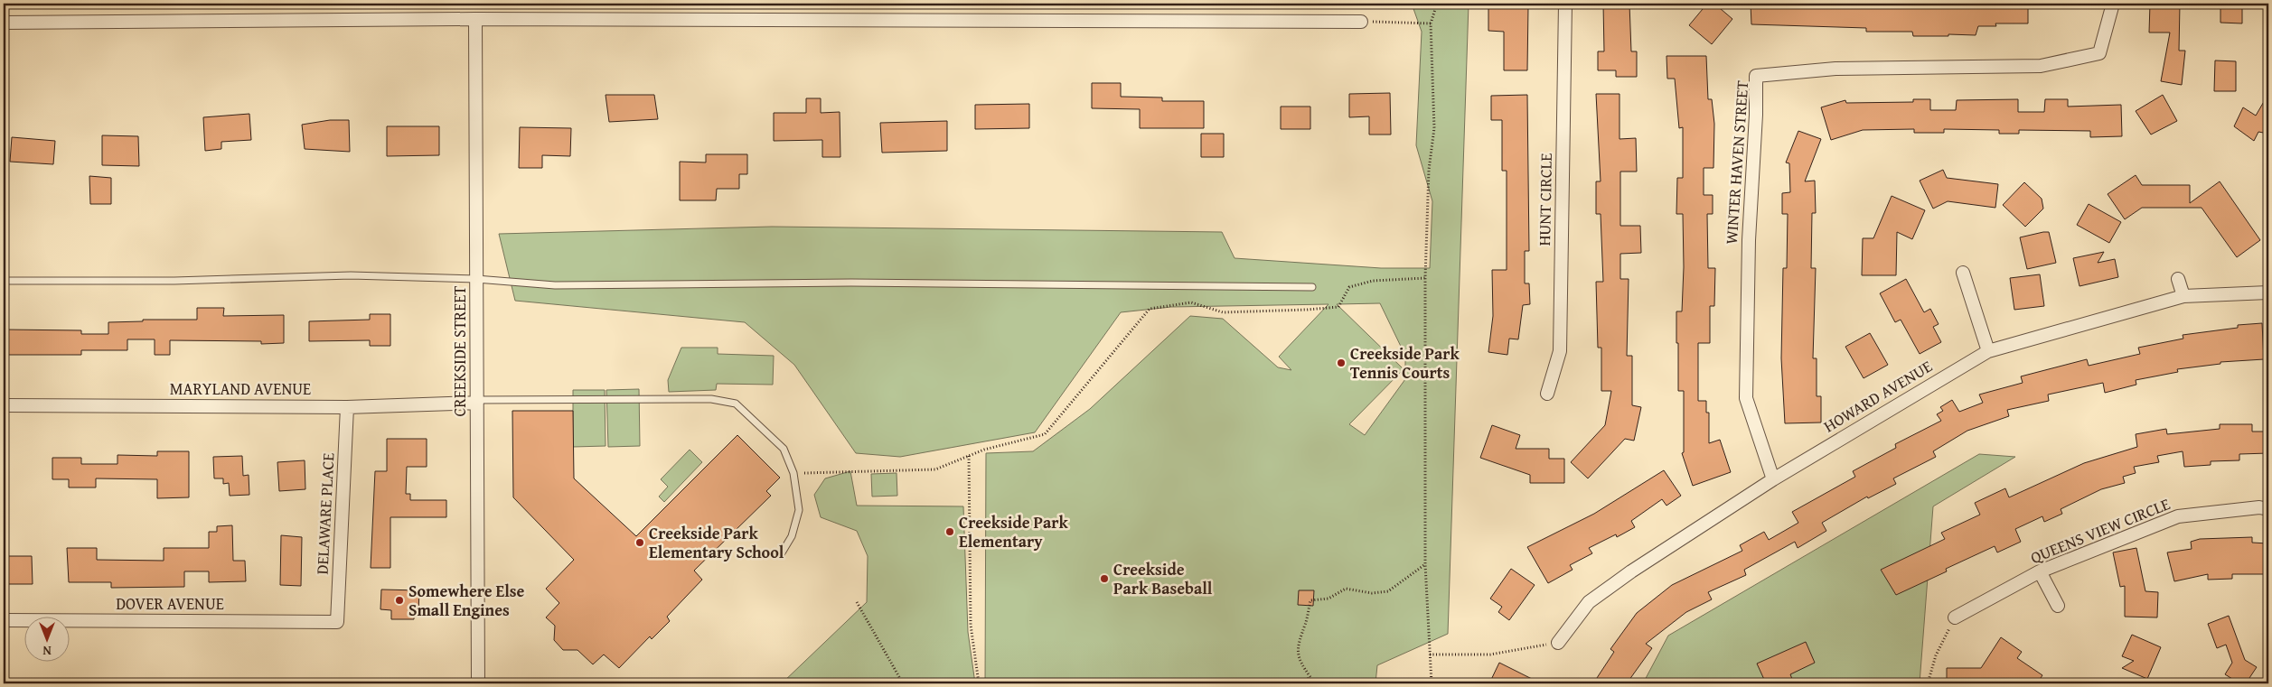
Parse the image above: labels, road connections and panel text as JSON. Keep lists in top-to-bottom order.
{
  "streets": {
    "street": [
      "WINTER HAVEN STREET",
      "HUNT CIRCLE",
      "CREEKSIDE STREET",
      "MARYLAND AVENUE",
      "HOWARD AVENUE",
      "DELAWARE PLACE",
      "QUEENS VIEW CIRCLE",
      "DOVER AVENUE"
    ]
  },
  "crossings": [
    ["WINTER HAVEN STREET", "HOWARD AVENUE"],
    ["CREEKSIDE STREET", "MARYLAND AVENUE"],
    ["MARYLAND AVENUE", "DELAWARE PLACE"],
    ["DELAWARE PLACE", "DOVER AVENUE"]
  ],
  "places": [
    "Creekside Park Tennis Courts",
    "Creekside Park Elementary",
    "Creekside Park Elementary School",
    "Creekside Park Baseball",
    "Somewhere Else Small Engines"
  ],
  "north": "bottom"
}
